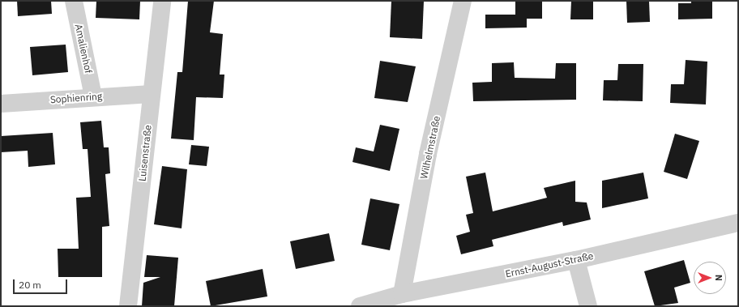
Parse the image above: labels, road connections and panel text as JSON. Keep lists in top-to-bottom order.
{
  "streets": {
    "street": [
      "Amalienhof",
      "Sophienring",
      "Wilhelmstraße",
      "Luisenstraße",
      "Ernst-August-Straße"
    ]
  },
  "crossings": [
    ["Amalienhof", "Sophienring"],
    ["Sophienring", "Luisenstraße"],
    ["Wilhelmstraße", "Ernst-August-Straße"]
  ],
  "scale_bar": "20 m",
  "north": "right"
}
